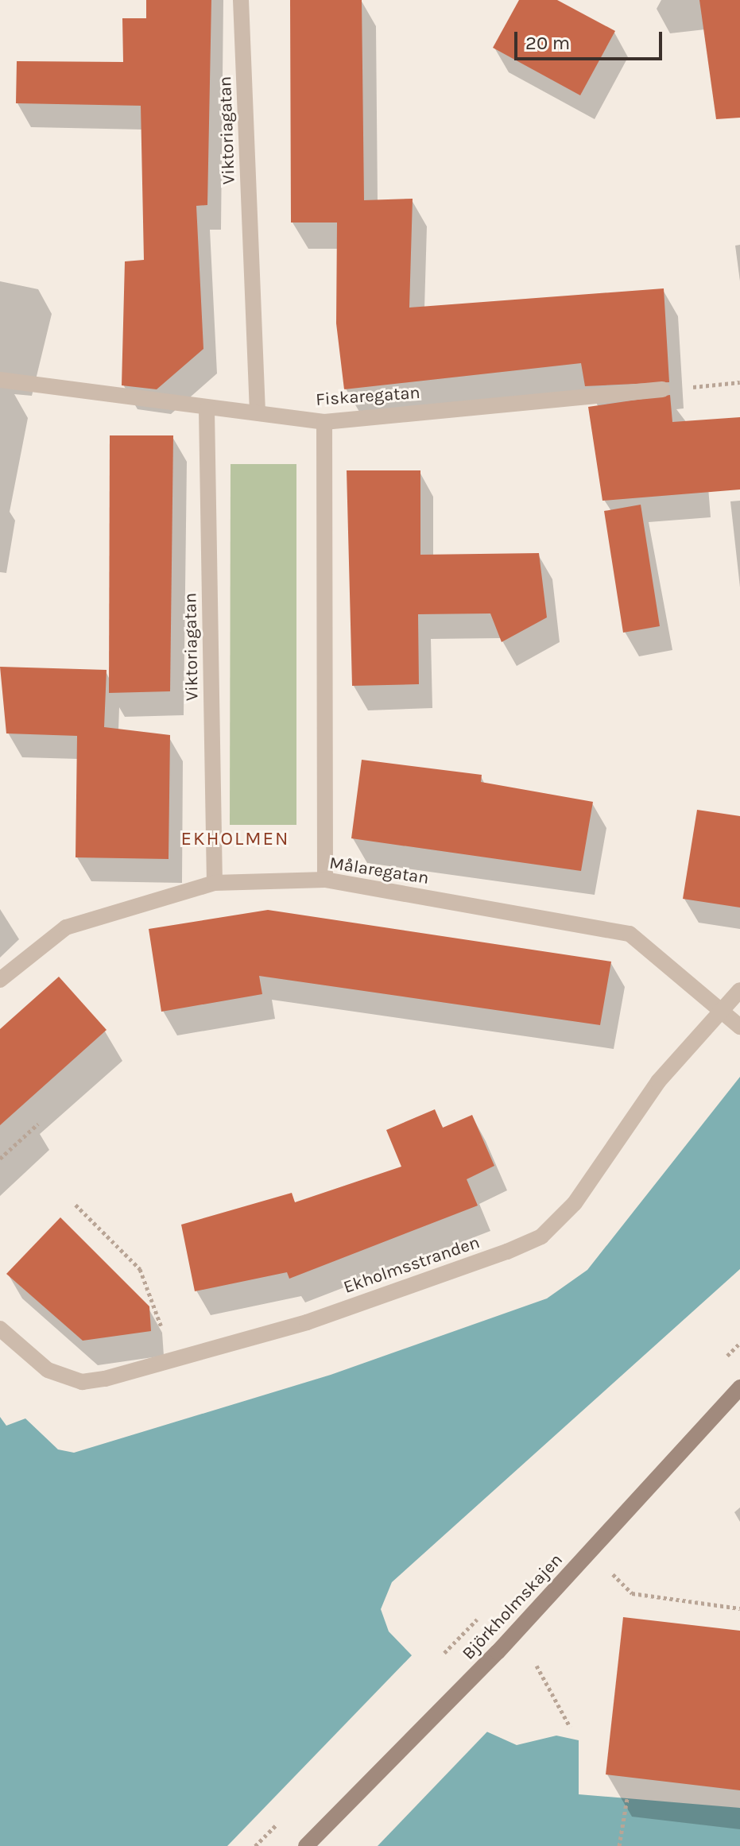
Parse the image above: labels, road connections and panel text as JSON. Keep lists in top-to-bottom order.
{
  "streets": {
    "street": [
      "Viktoriagatan",
      "Fiskaregatan",
      "Målaregatan",
      "Ekholmsstranden",
      "Björkholmskajen"
    ]
  },
  "crossings": [
    ["Viktoriagatan", "Fiskaregatan"],
    ["Viktoriagatan", "Målaregatan"],
    ["Målaregatan", "Ekholmsstranden"]
  ],
  "districts": ["EKHOLMEN"],
  "scale_bar": "20 m"
}
